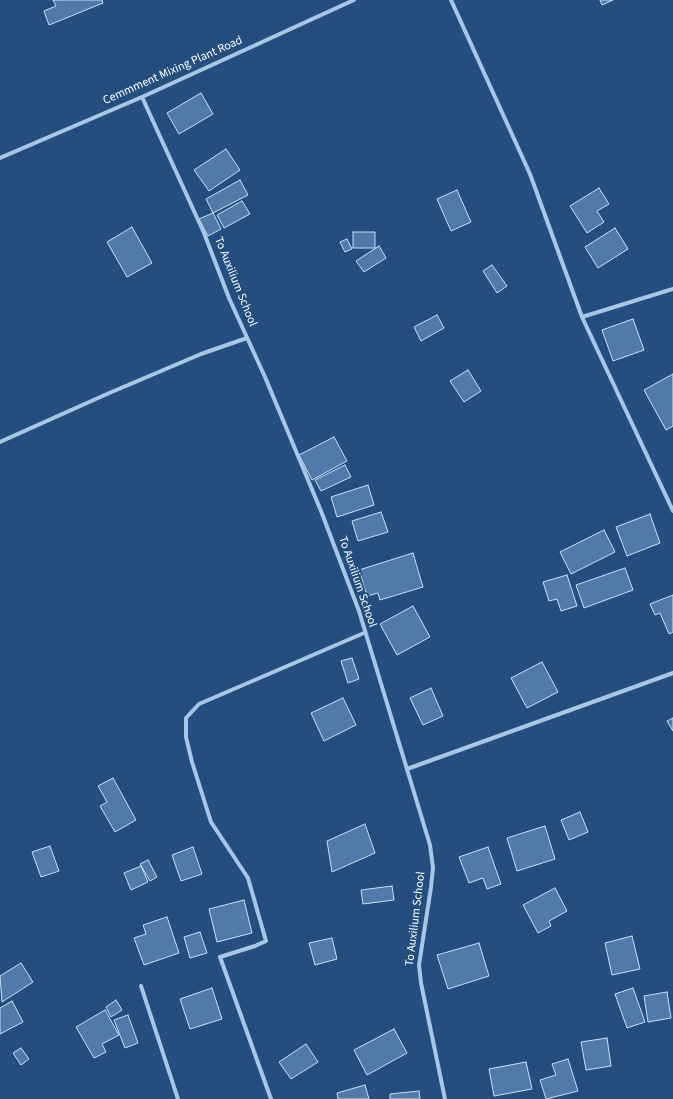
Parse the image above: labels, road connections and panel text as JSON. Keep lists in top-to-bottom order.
{
  "streets": {
    "street": ["Cemmment Mixing Plant Road", "To Auxilium School"]
  },
  "crossings": [
    ["Cemmment Mixing Plant Road", "To Auxilium School"]
  ]
}
